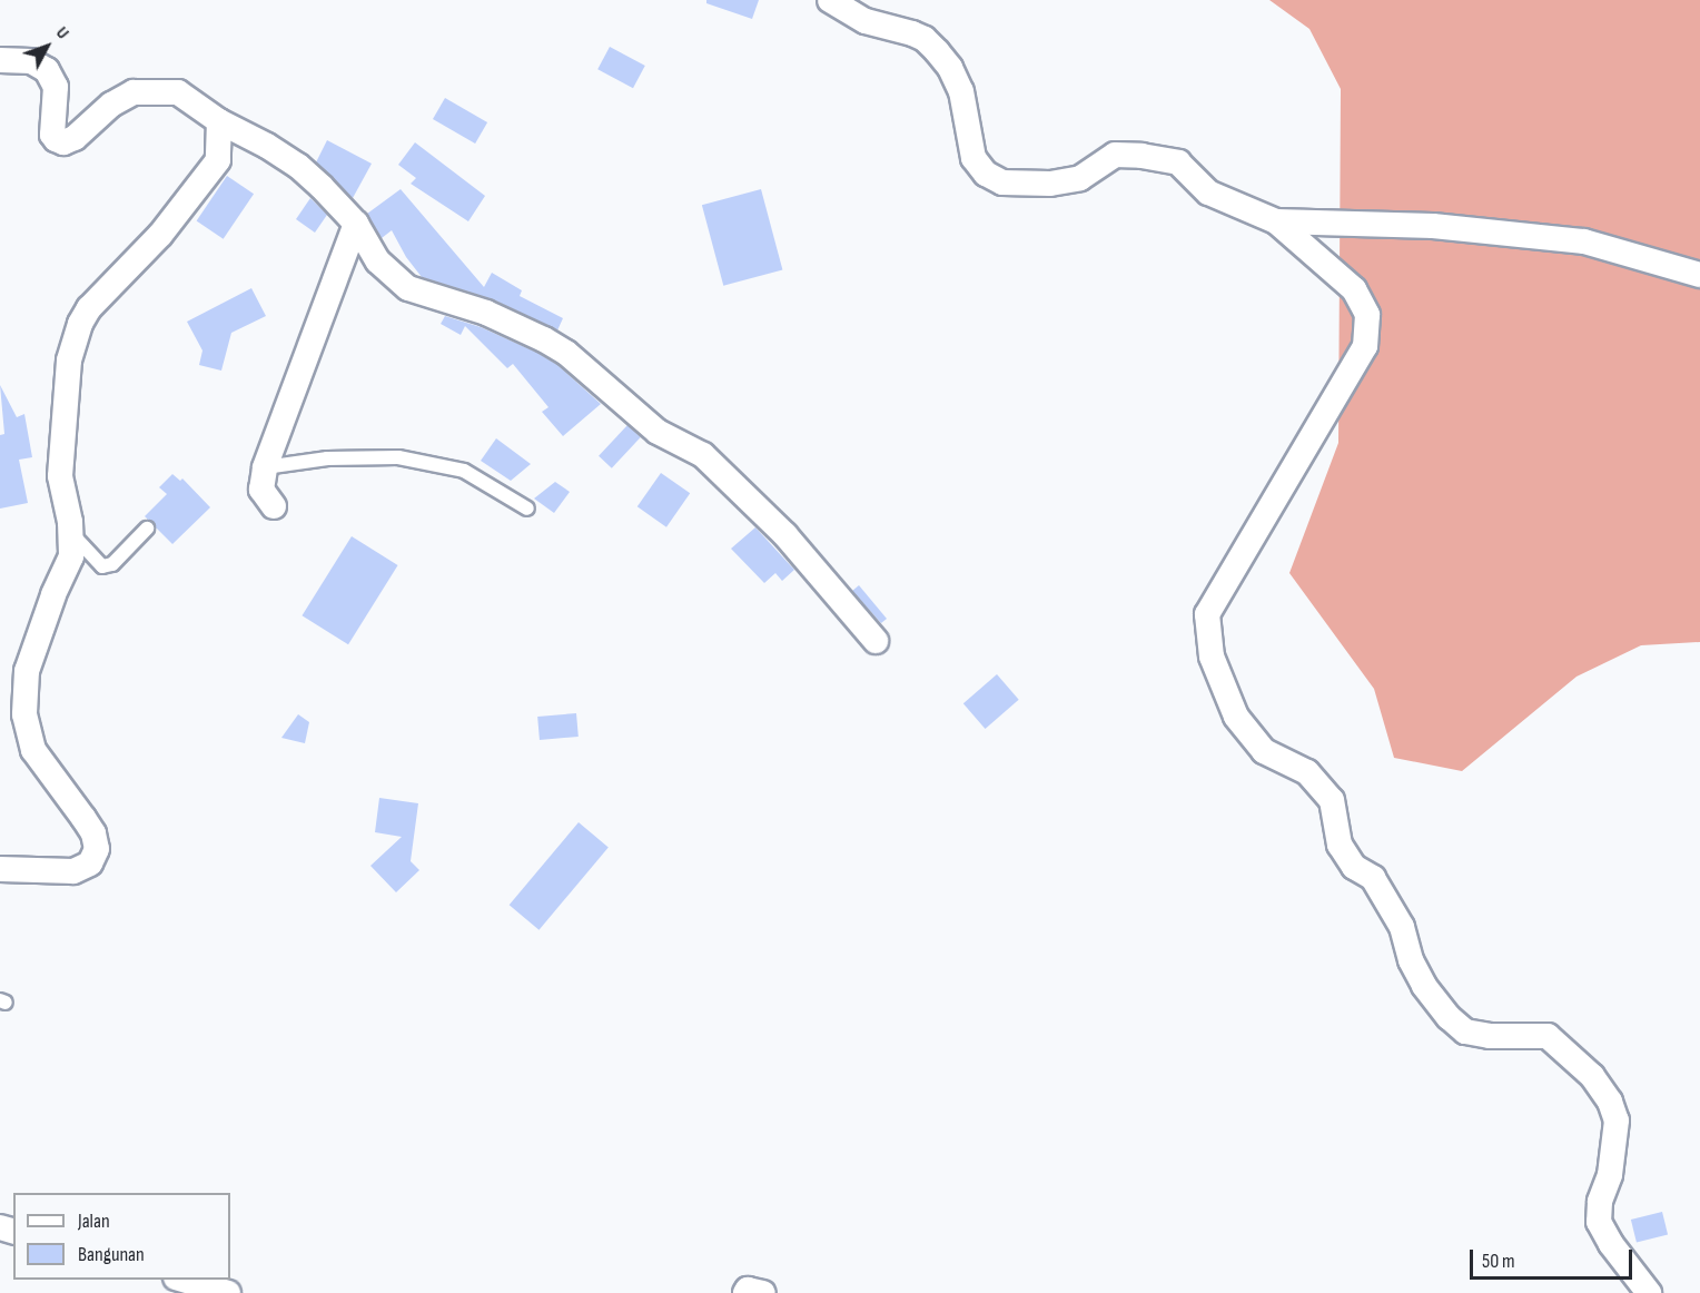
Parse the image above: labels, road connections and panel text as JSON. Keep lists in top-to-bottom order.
{
  "legend": ["Jalan", "Bangunan"],
  "scale_bar": "50 m",
  "north": "top right"
}
